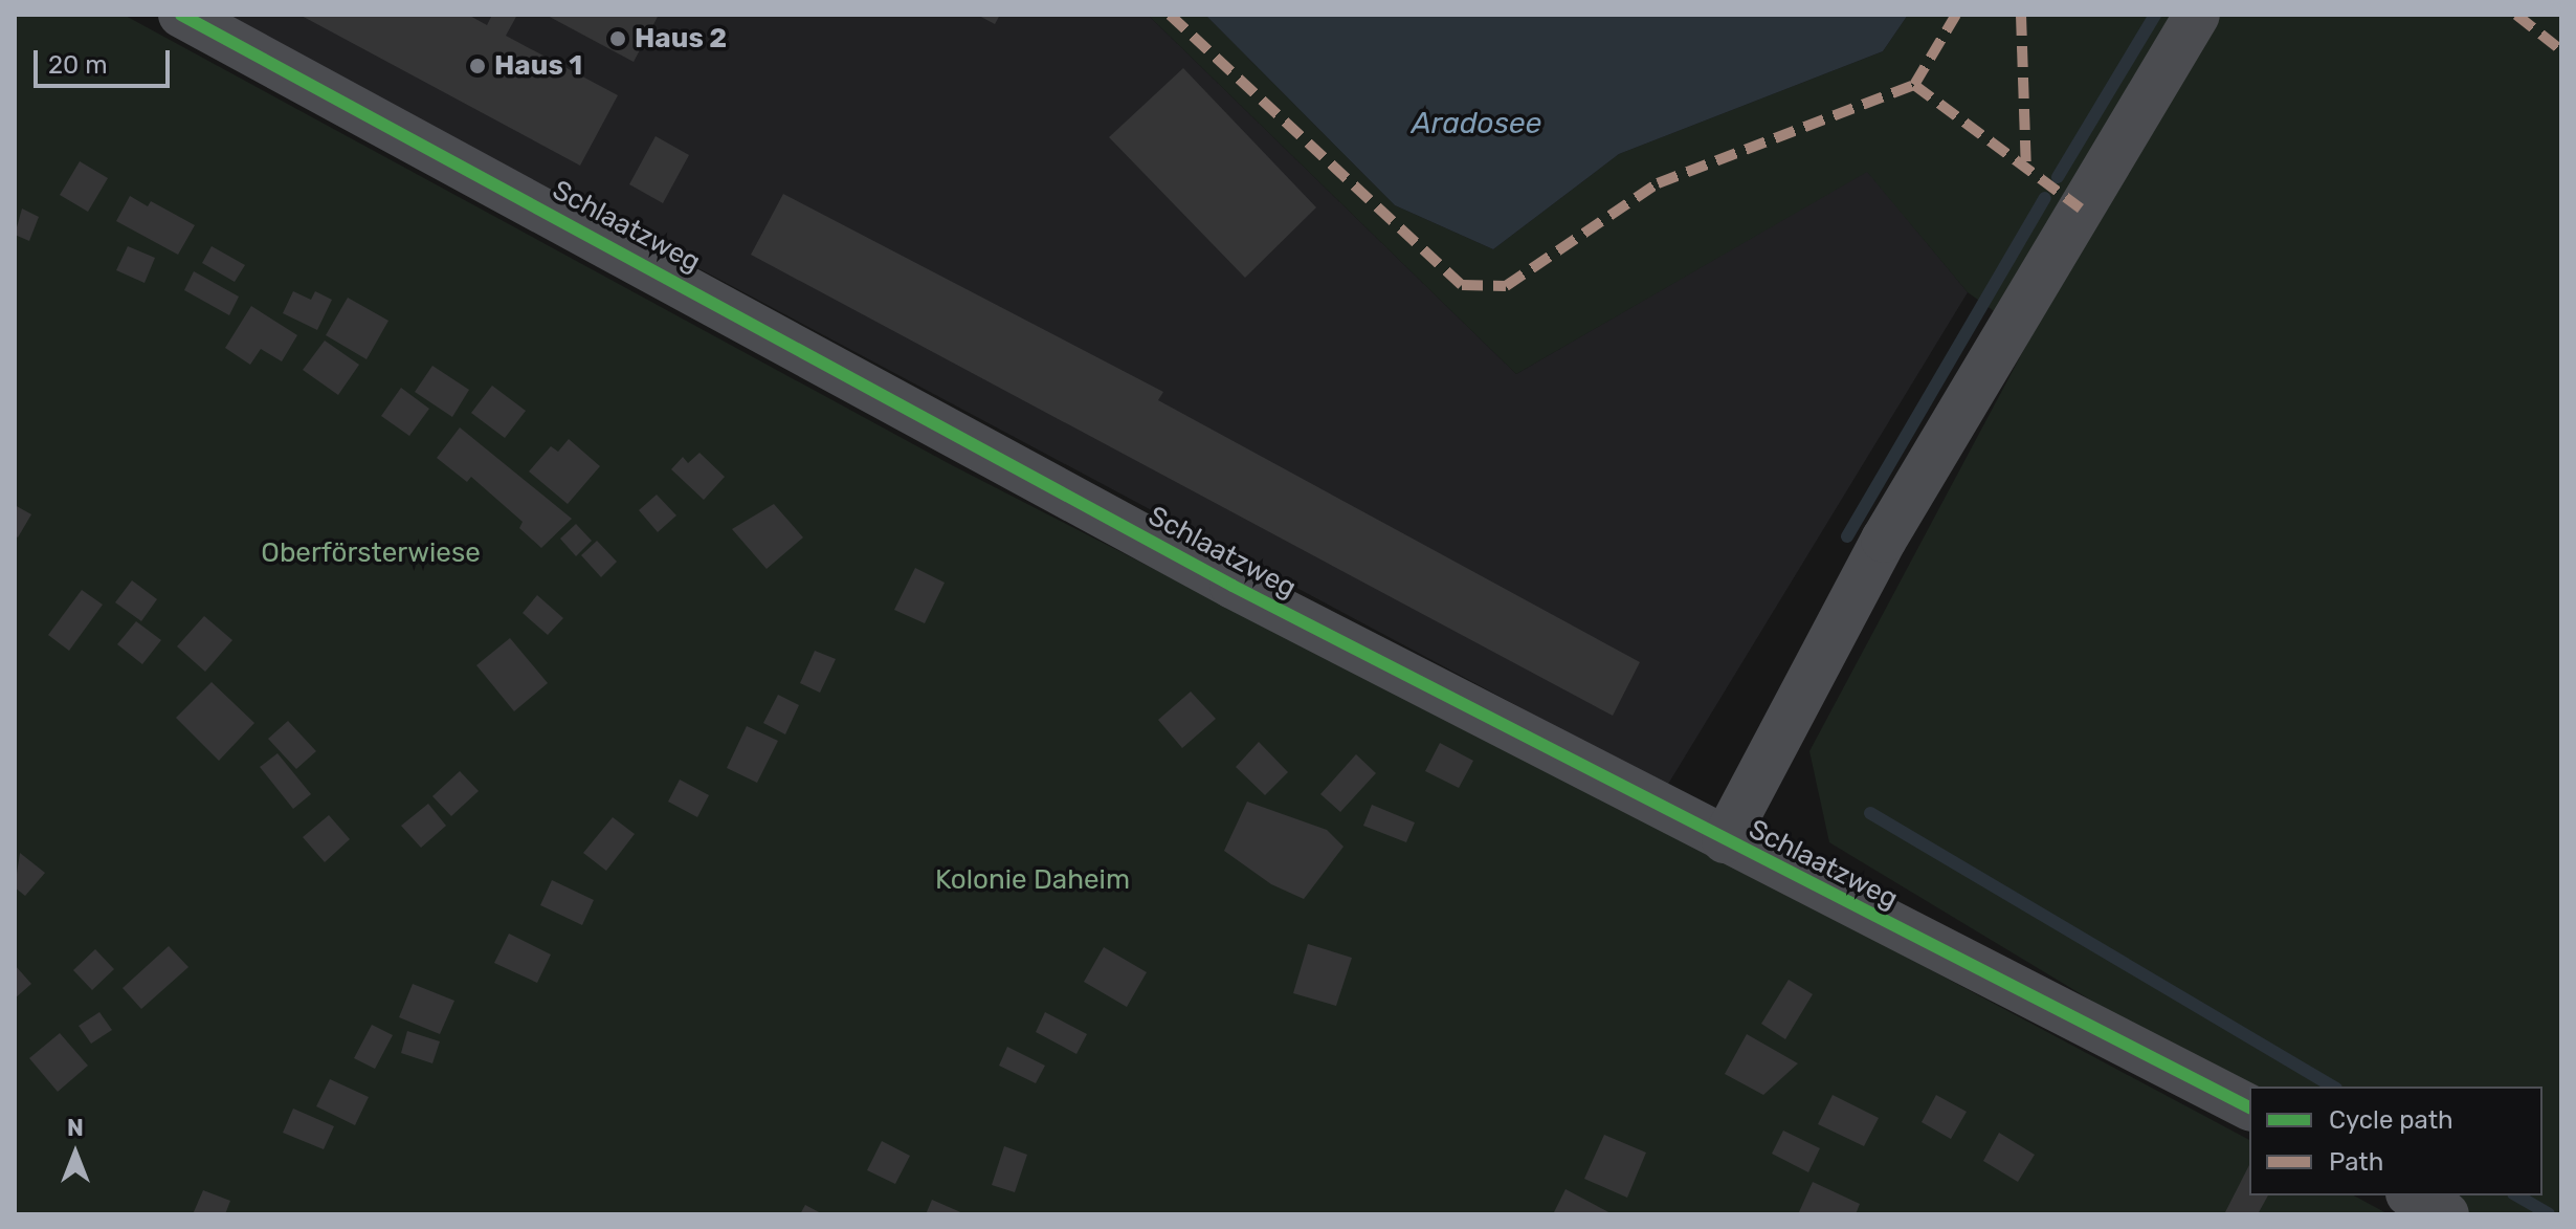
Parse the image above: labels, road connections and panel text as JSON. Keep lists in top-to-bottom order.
{
  "streets": {
    "lane": ["Schlaatzweg"]
  },
  "water": ["Aradosee"],
  "parks": ["Oberförsterwiese", "Kolonie Daheim"],
  "places": ["Haus 2", "Haus 1"],
  "legend": ["Cycle path", "Path"],
  "scale_bar": "20 m",
  "north": "top"
}
